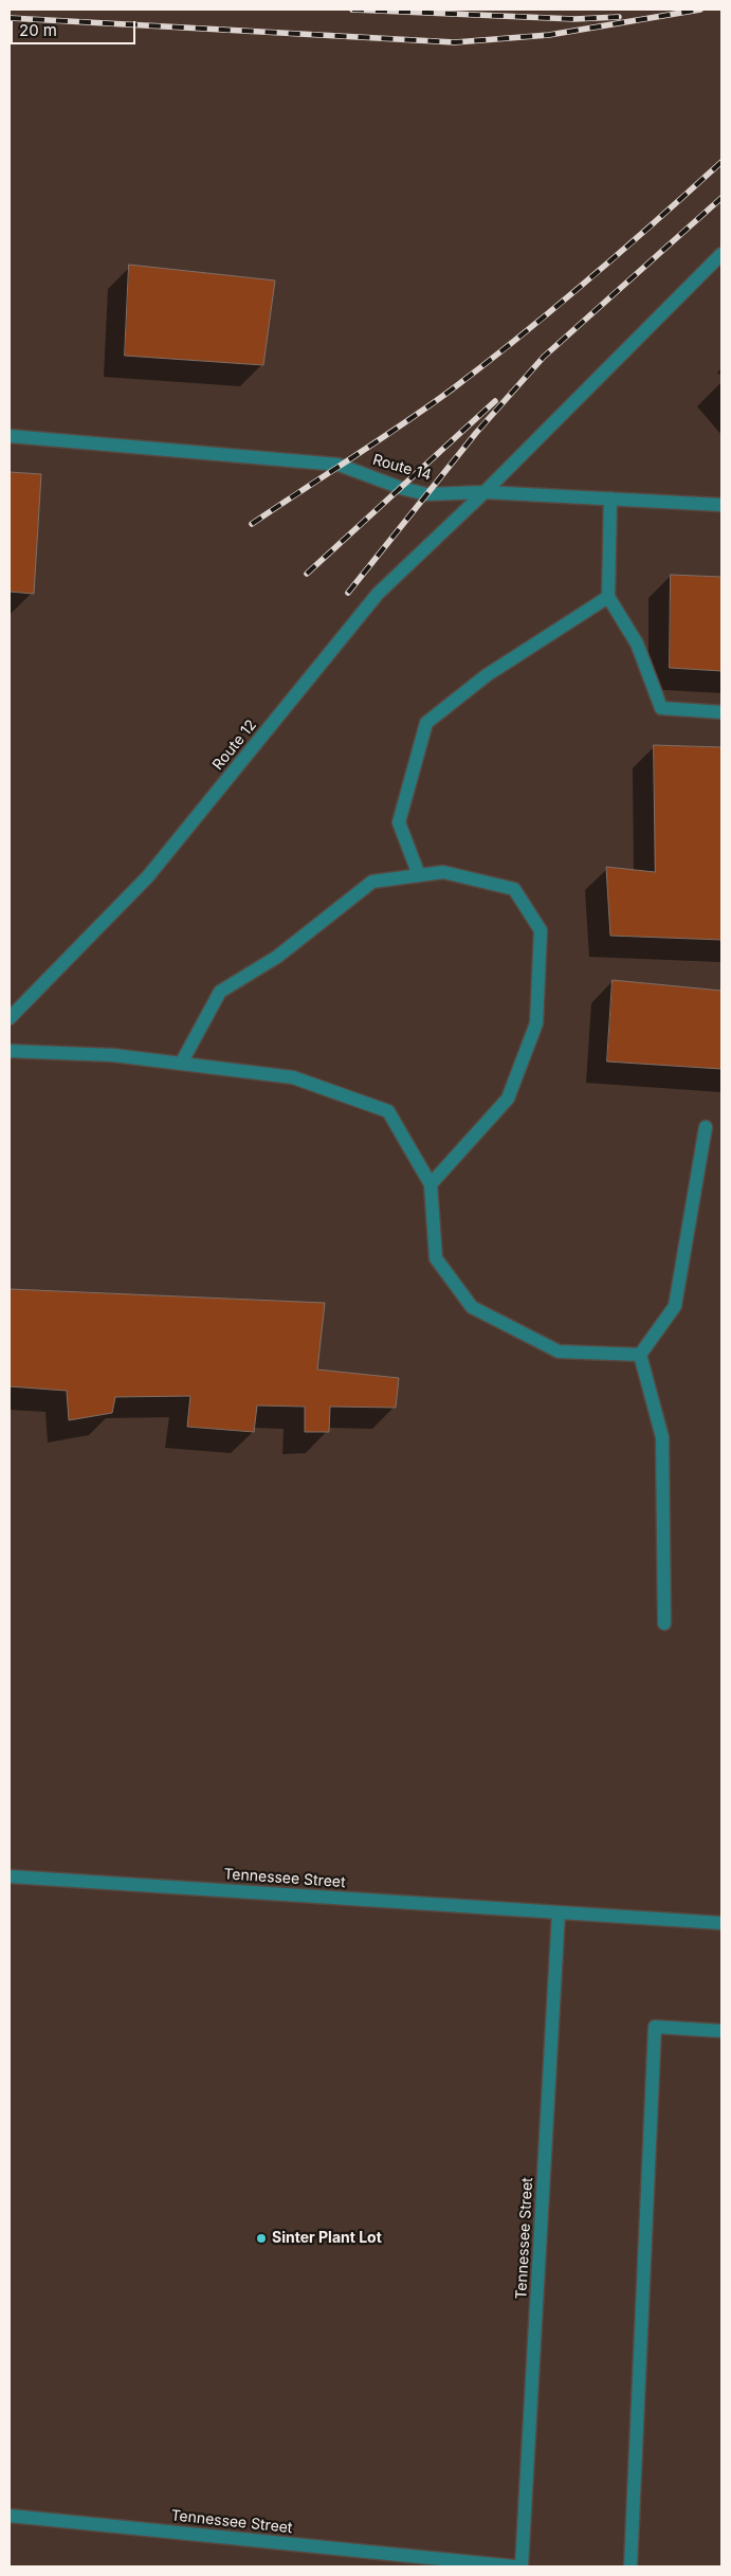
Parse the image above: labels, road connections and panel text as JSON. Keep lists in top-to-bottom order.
{
  "streets": {
    "street": ["Route 14", "Route 12", "Tennessee Street"]
  },
  "crossings": [
    ["Route 14", "Route 12"]
  ],
  "places": ["Sinter Plant Lot"],
  "scale_bar": "20 m"
}
